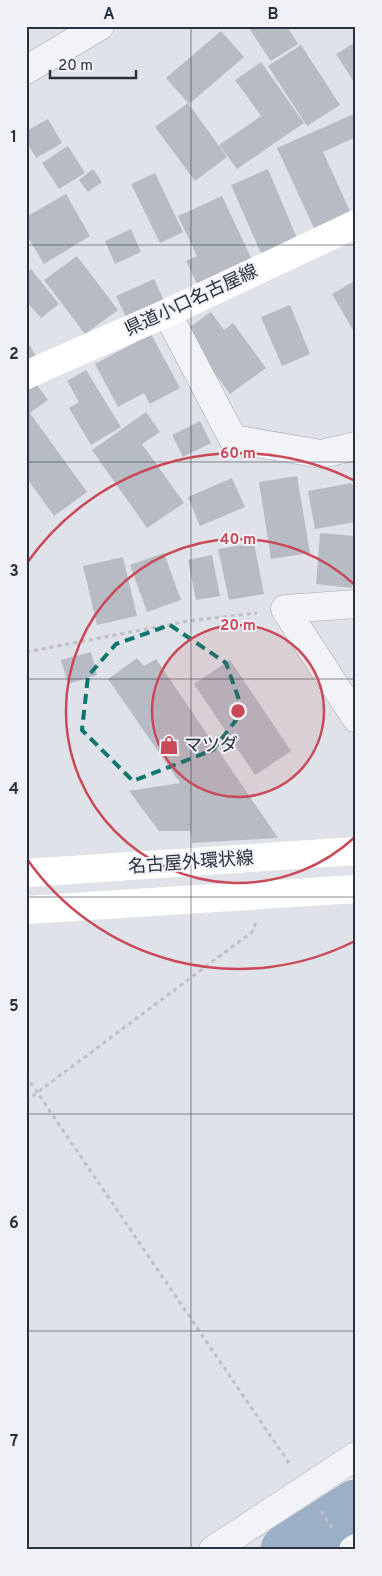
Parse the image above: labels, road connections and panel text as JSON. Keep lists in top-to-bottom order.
{
  "streets": {
    "main road": ["県道小口名古屋線", "名古屋外環状線"]
  },
  "places": {
    "shop": ["マツダ"]
  },
  "scale_bar": "20 m",
  "grid": {
    "columns": ["A", "B"],
    "rows": [
      "1",
      "2",
      "3",
      "4",
      "5",
      "6",
      "7"
    ]
  },
  "rings": ["60 m", "40 m", "20 m"]
}
